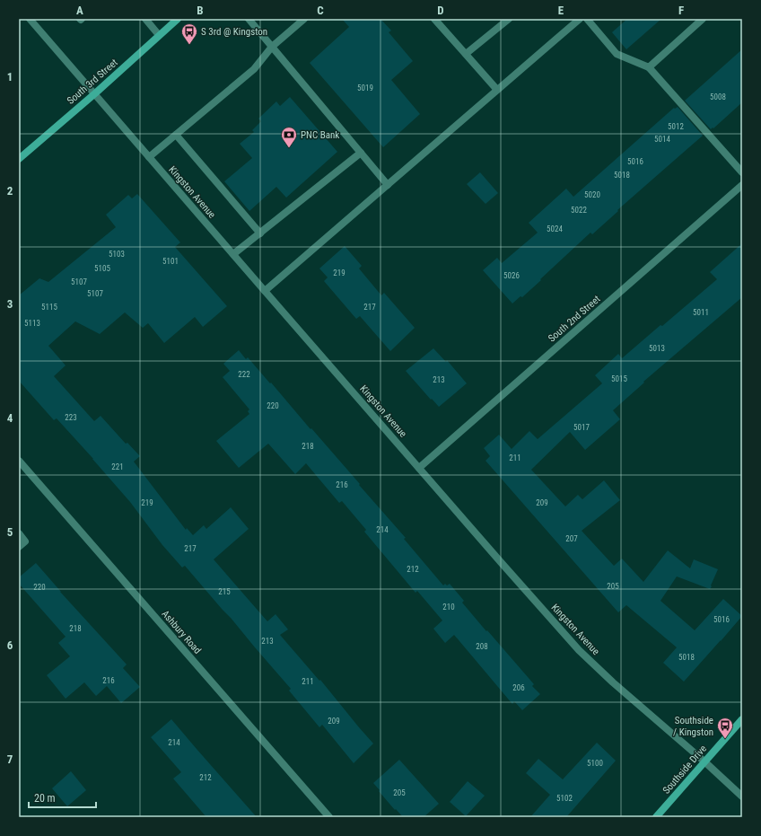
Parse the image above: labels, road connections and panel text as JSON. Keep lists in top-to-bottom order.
{
  "streets": {
    "street": [
      "South 3rd Street",
      "Kingston Avenue",
      "South 2nd Street",
      "Ashbury Road",
      "Southside Drive"
    ]
  },
  "crossings": [
    ["South 3rd Street", "Kingston Avenue"],
    ["Kingston Avenue", "South 2nd Street"],
    ["Kingston Avenue", "Southside Drive"]
  ],
  "places": {
    "bus stop": ["S 3rd @ Kingston", "Southside / Kingston"],
    "bank": ["PNC Bank"]
  },
  "house_numbers": [
    "5019",
    "5008",
    "5012",
    "5014",
    "5016",
    "5018",
    "5020",
    "5022",
    "5024",
    "5103",
    "5101",
    "5105",
    "219",
    "5026",
    "5107",
    "5107",
    "5115",
    "217",
    "5011",
    "5113",
    "5013",
    "222",
    "5015",
    "213",
    "220",
    "223",
    "5017",
    "218",
    "211",
    "221",
    "216",
    "219",
    "209",
    "214",
    "207",
    "217",
    "212",
    "205",
    "220",
    "215",
    "210",
    "5016",
    "218",
    "213",
    "208",
    "5018",
    "216",
    "211",
    "206",
    "209",
    "214",
    "5100",
    "212",
    "205",
    "5102"
  ],
  "scale_bar": "20 m",
  "grid": {
    "columns": [
      "A",
      "B",
      "C",
      "D",
      "E",
      "F"
    ],
    "rows": [
      "1",
      "2",
      "3",
      "4",
      "5",
      "6",
      "7"
    ]
  }
}
